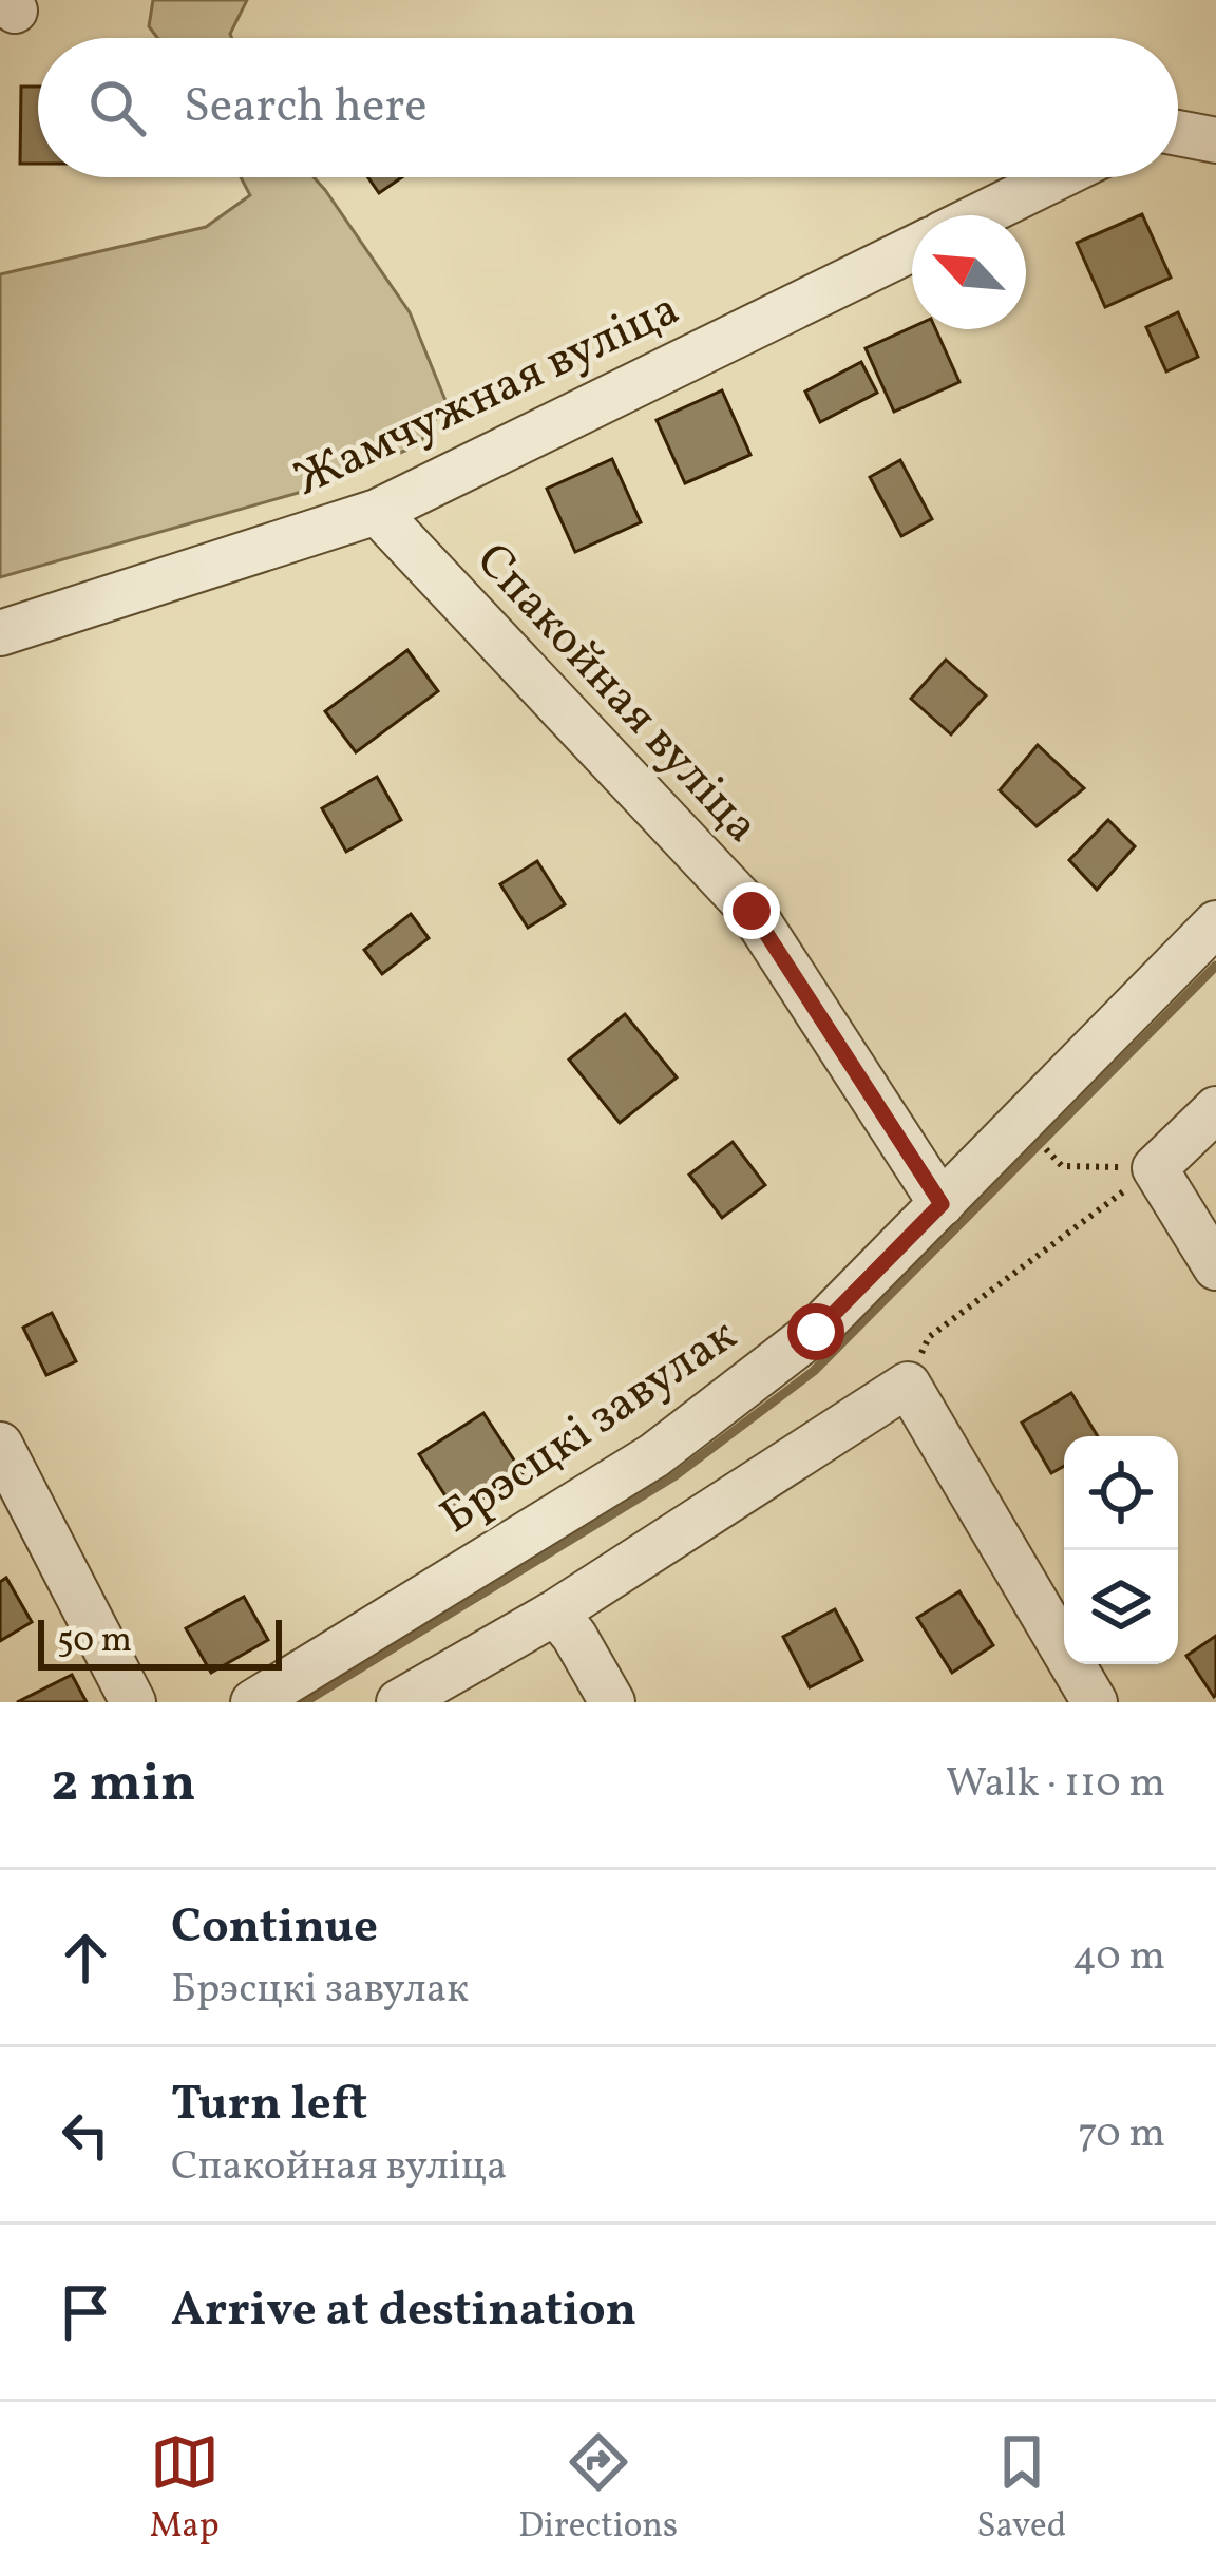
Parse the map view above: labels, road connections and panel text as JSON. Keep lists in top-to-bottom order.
{
  "streets": {
    "street": ["Жамчужная вуліца", "Спакойная вуліца", "Брэсцкі завулак"]
  },
  "crossings": [
    ["Жамчужная вуліца", "Спакойная вуліца"],
    ["Спакойная вуліца", "Брэсцкі завулак"]
  ],
  "scale_bar": "50 m",
  "north": "top left",
  "page": {
    "search": "Search here",
    "scale": "50 m",
    "heading": ["2 min", "Walk · 110 m"],
    "list": [
      ["Continue", "Брэсцкі завулак", "40 m"],
      ["Turn left", "Спакойная вуліца", "70 m"],
      "Arrive at destination"
    ],
    "nav": ["Map", "Directions", "Saved"]
  }
}
